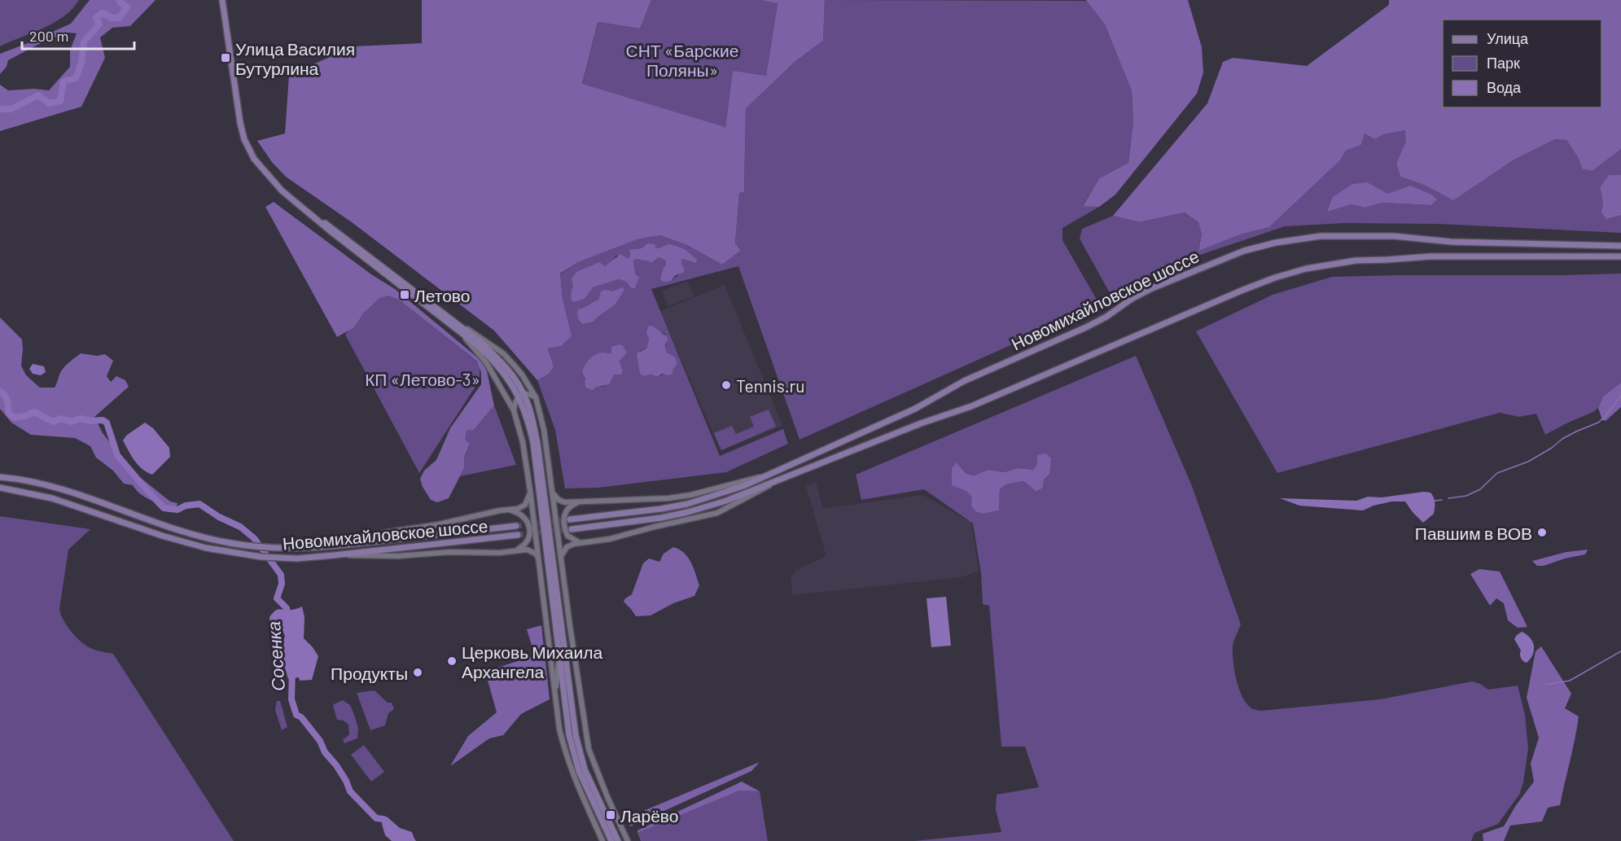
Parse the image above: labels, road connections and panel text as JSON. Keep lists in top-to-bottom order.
{
  "streets": {
    "main road": ["Новомихайловское шоссе"]
  },
  "water": ["Сосенка"],
  "parks": ["СНТ «Барские Поляны»", "КП «Летово-3»"],
  "places": {
    "transit": ["Улица Василия Бутурлина", "Летово", "Ларёво"],
    "other": [
      "Tennis.ru",
      "Павшим в ВОВ",
      "Церковь Михаила Архангела",
      "Продукты"
    ]
  },
  "legend": ["Улица", "Парк", "Вода"],
  "scale_bar": "200 m"
}
